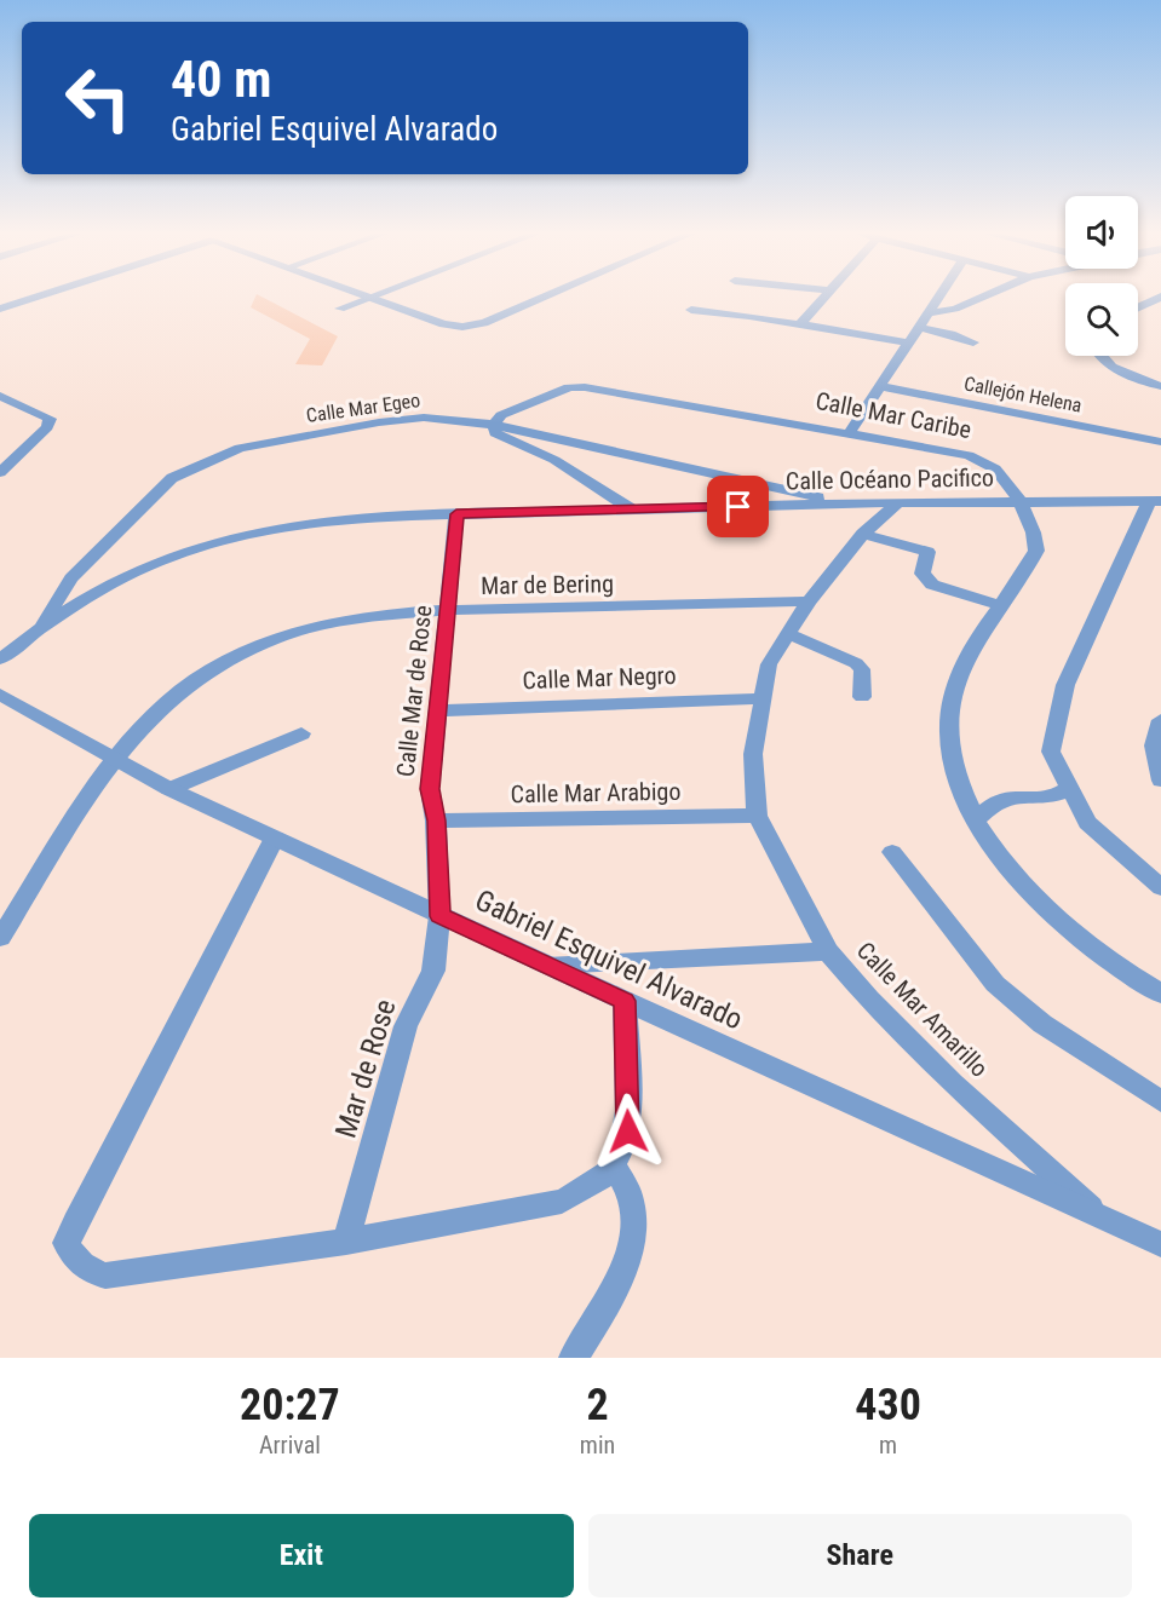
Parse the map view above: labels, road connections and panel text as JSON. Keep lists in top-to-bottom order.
{
  "streets": {
    "street": [
      "Callejón Helena",
      "Calle Mar Egeo",
      "Calle Mar Caribe",
      "Calle Océano Pacifico",
      "Mar de Bering",
      "Calle Mar Negro",
      "Calle Mar de Rose",
      "Calle Mar Arabigo",
      "Gabriel Esquivel Alvarado",
      "Calle Mar Amarillo",
      "Mar de Rose"
    ]
  },
  "crossings": [
    ["Calle Mar Egeo", "Calle Mar Caribe"],
    ["Calle Mar Egeo", "Calle Océano Pacifico"],
    ["Calle Mar Caribe", "Calle Océano Pacifico"],
    ["Calle Océano Pacifico", "Calle Mar de Rose"],
    ["Calle Océano Pacifico", "Calle Mar Amarillo"],
    ["Mar de Bering", "Calle Mar de Rose"],
    ["Mar de Bering", "Gabriel Esquivel Alvarado"],
    ["Mar de Bering", "Calle Mar Amarillo"],
    ["Calle Mar Negro", "Calle Mar de Rose"],
    ["Calle Mar Negro", "Calle Mar Amarillo"],
    ["Calle Mar de Rose", "Calle Mar Arabigo"],
    ["Calle Mar de Rose", "Gabriel Esquivel Alvarado"],
    ["Calle Mar de Rose", "Mar de Rose"],
    ["Calle Mar Arabigo", "Calle Mar Amarillo"],
    ["Gabriel Esquivel Alvarado", "Calle Mar Amarillo"],
    ["Gabriel Esquivel Alvarado", "Mar de Rose"]
  ],
  "page": {
    "turn": ["40 m", "Gabriel Esquivel Alvarado"],
    "eta": [
      "20:27",
      "Arrival",
      "2",
      "min",
      "430",
      "m"
    ],
    "buttons": ["Exit", "Share"]
  }
}
